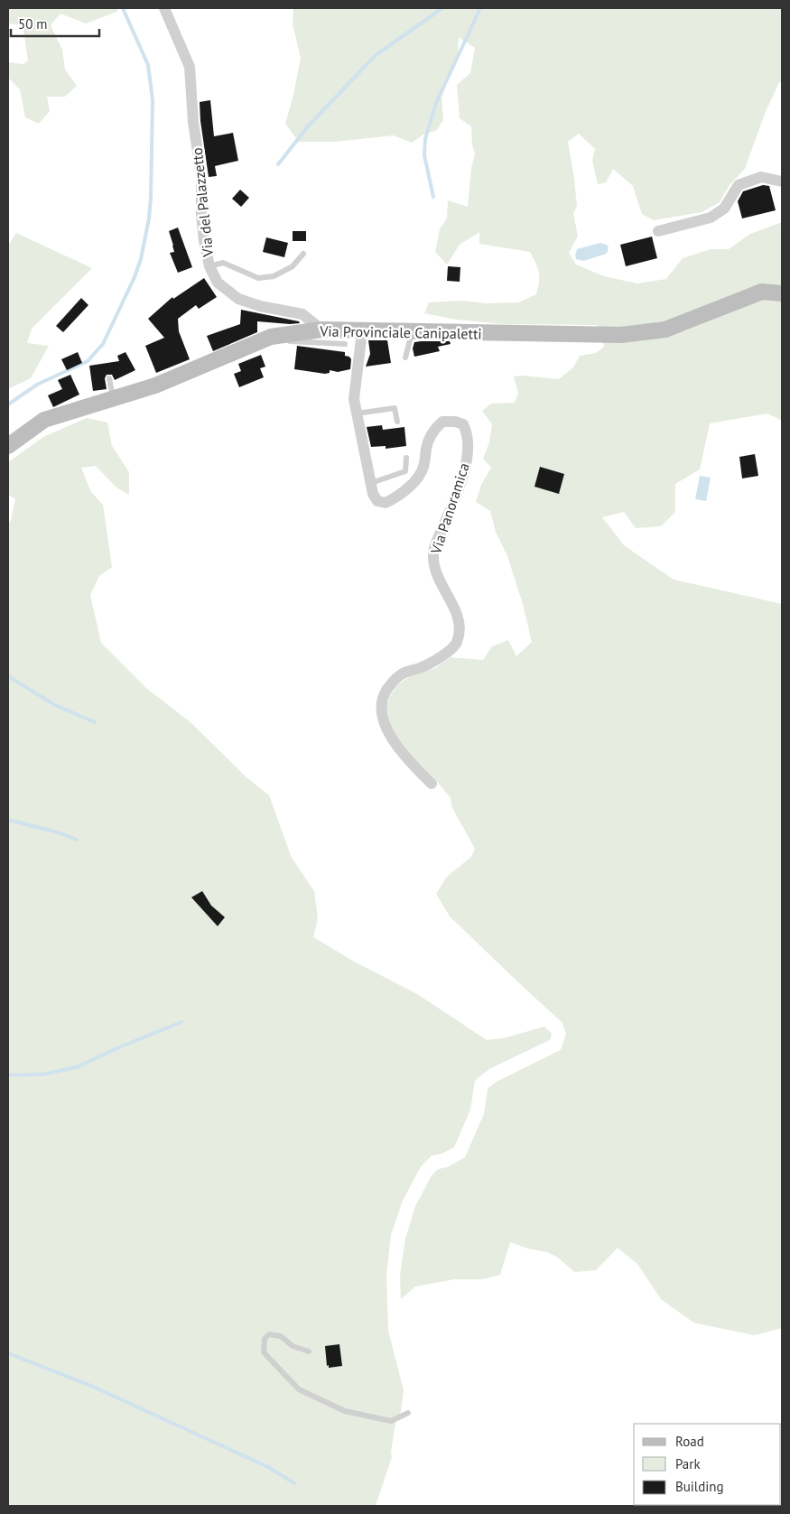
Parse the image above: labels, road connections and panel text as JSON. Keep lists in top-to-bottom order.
{
  "streets": {
    "main road": ["Via Provinciale Canipaletti"],
    "street": ["Via del Palazzetto", "Via Panoramica"]
  },
  "crossings": [
    ["Via del Palazzetto", "Via Provinciale Canipaletti"],
    ["Via Provinciale Canipaletti", "Via Panoramica"]
  ],
  "legend": ["Road", "Park", "Building"],
  "scale_bar": "50 m"
}
